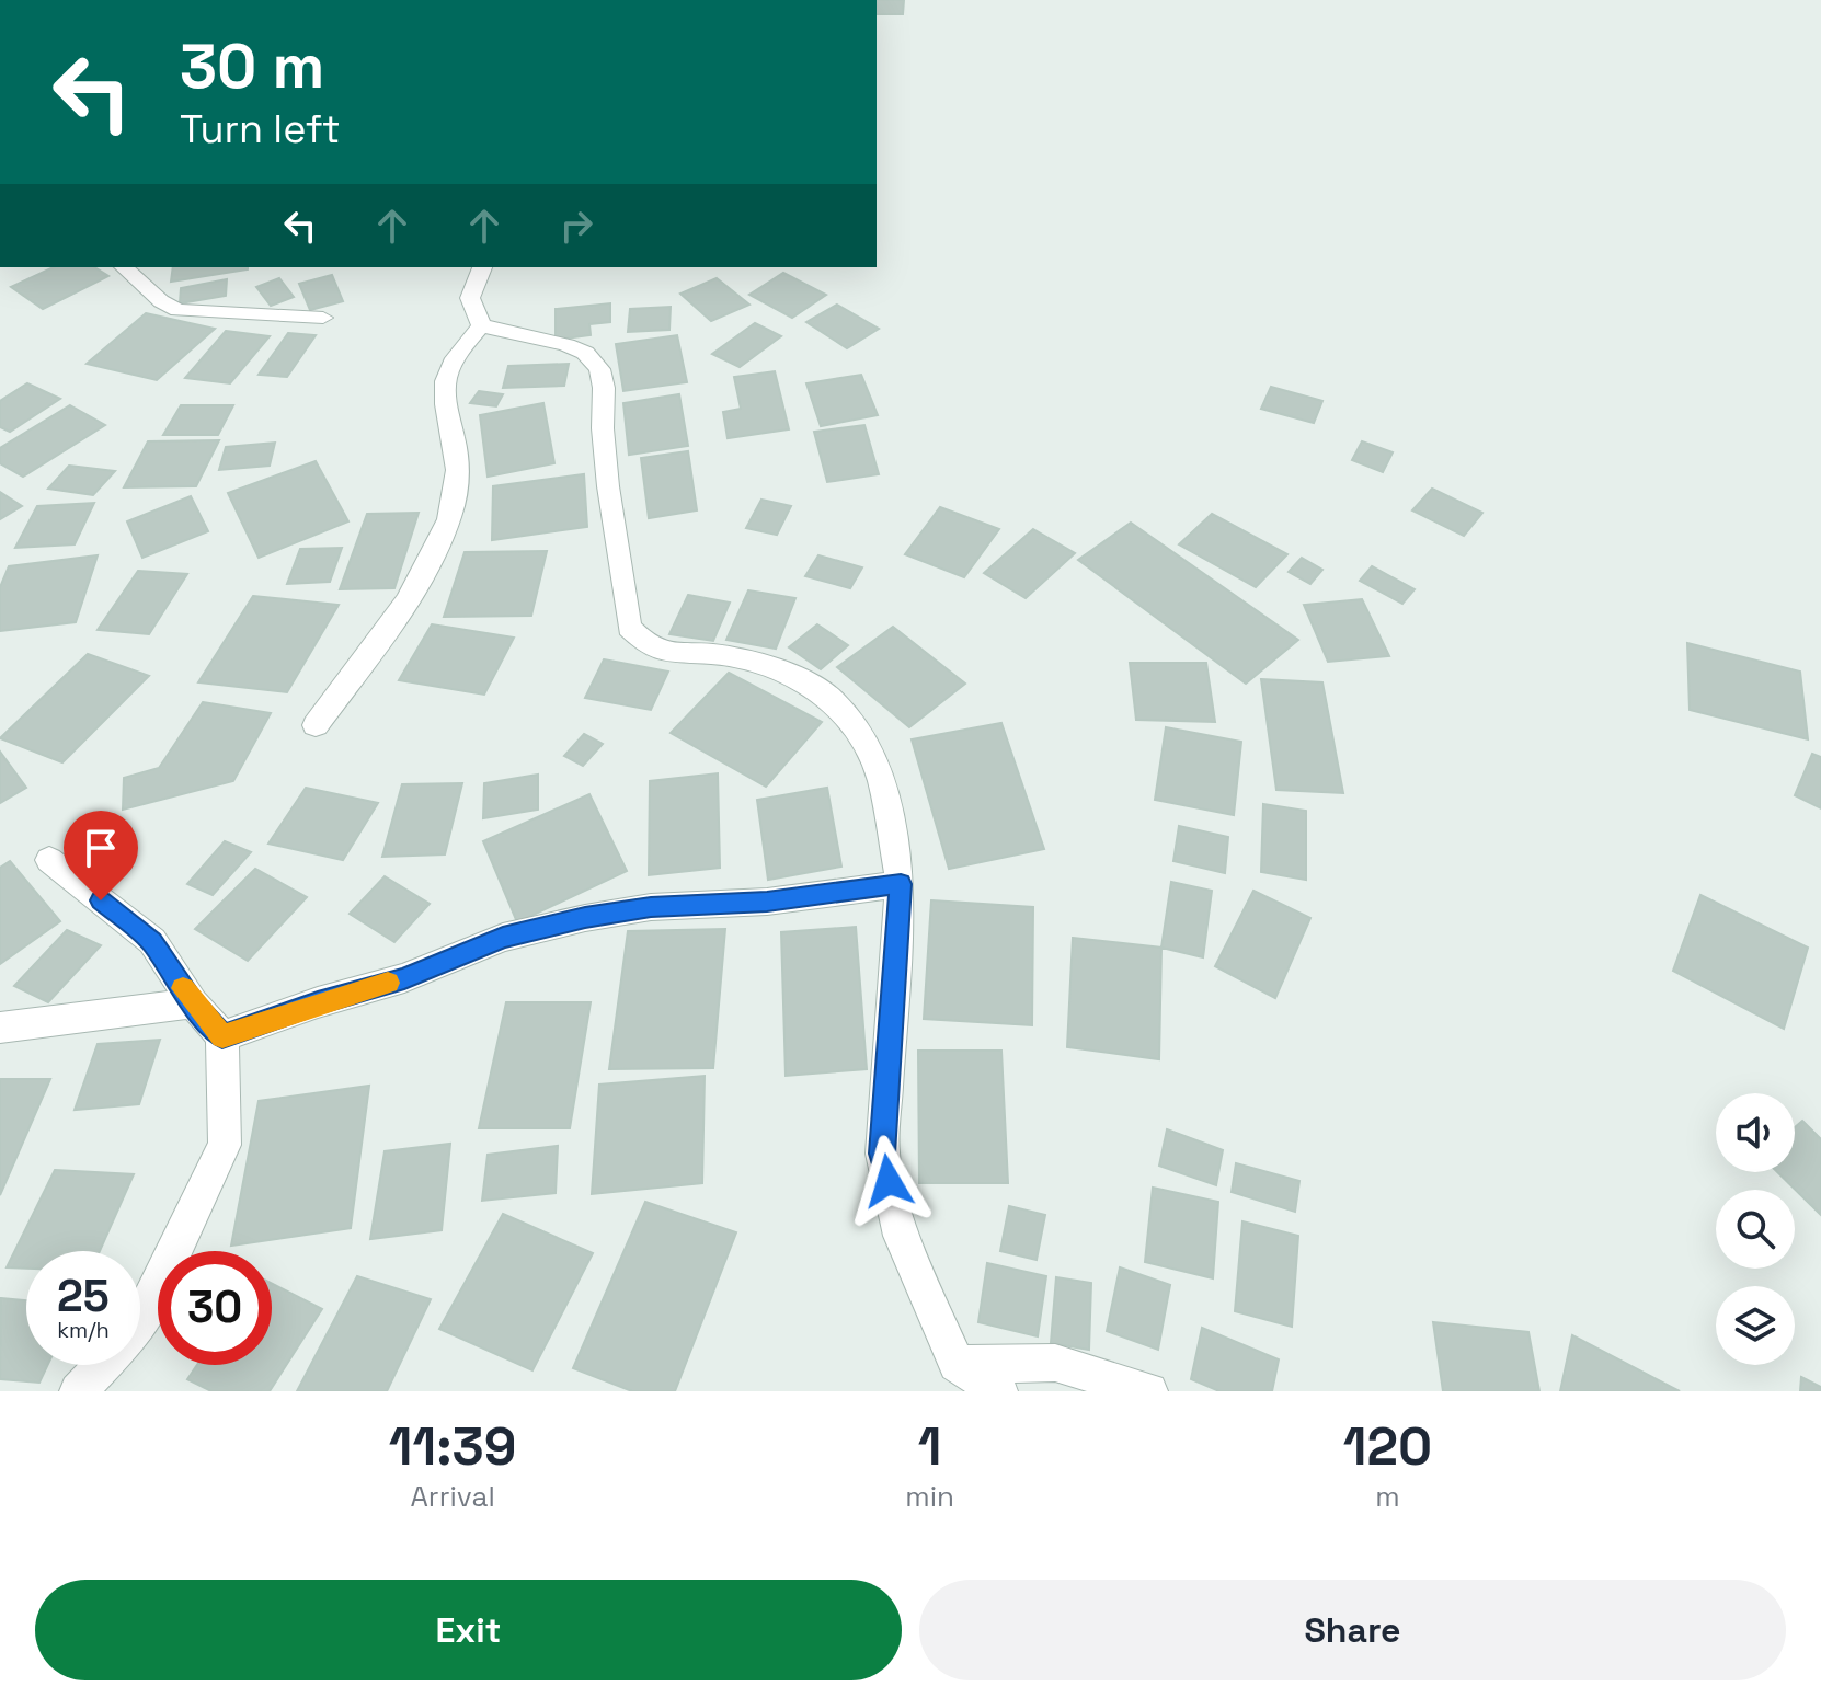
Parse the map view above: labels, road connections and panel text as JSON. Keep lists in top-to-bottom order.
{
  "page": {
    "turn": ["30 m", "Turn left"],
    "speed": "25 km/h",
    "limit": "30",
    "eta": [
      "11:39",
      "Arrival",
      "1",
      "min",
      "120",
      "m"
    ],
    "buttons": ["Exit", "Share"]
  }
}
